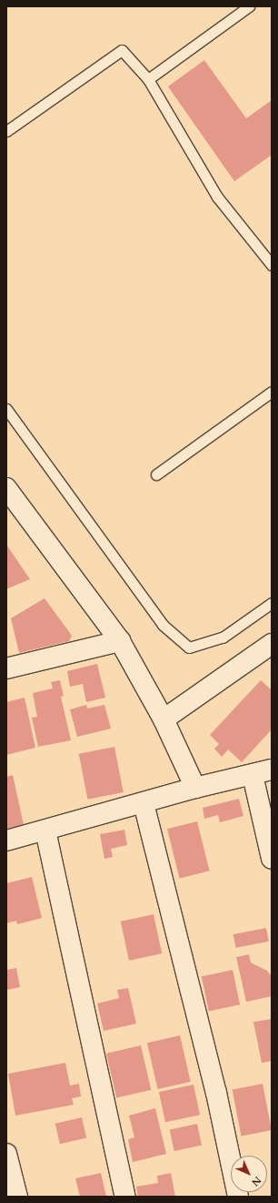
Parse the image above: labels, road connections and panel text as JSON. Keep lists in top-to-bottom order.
{
  "north": "bottom right"
}
